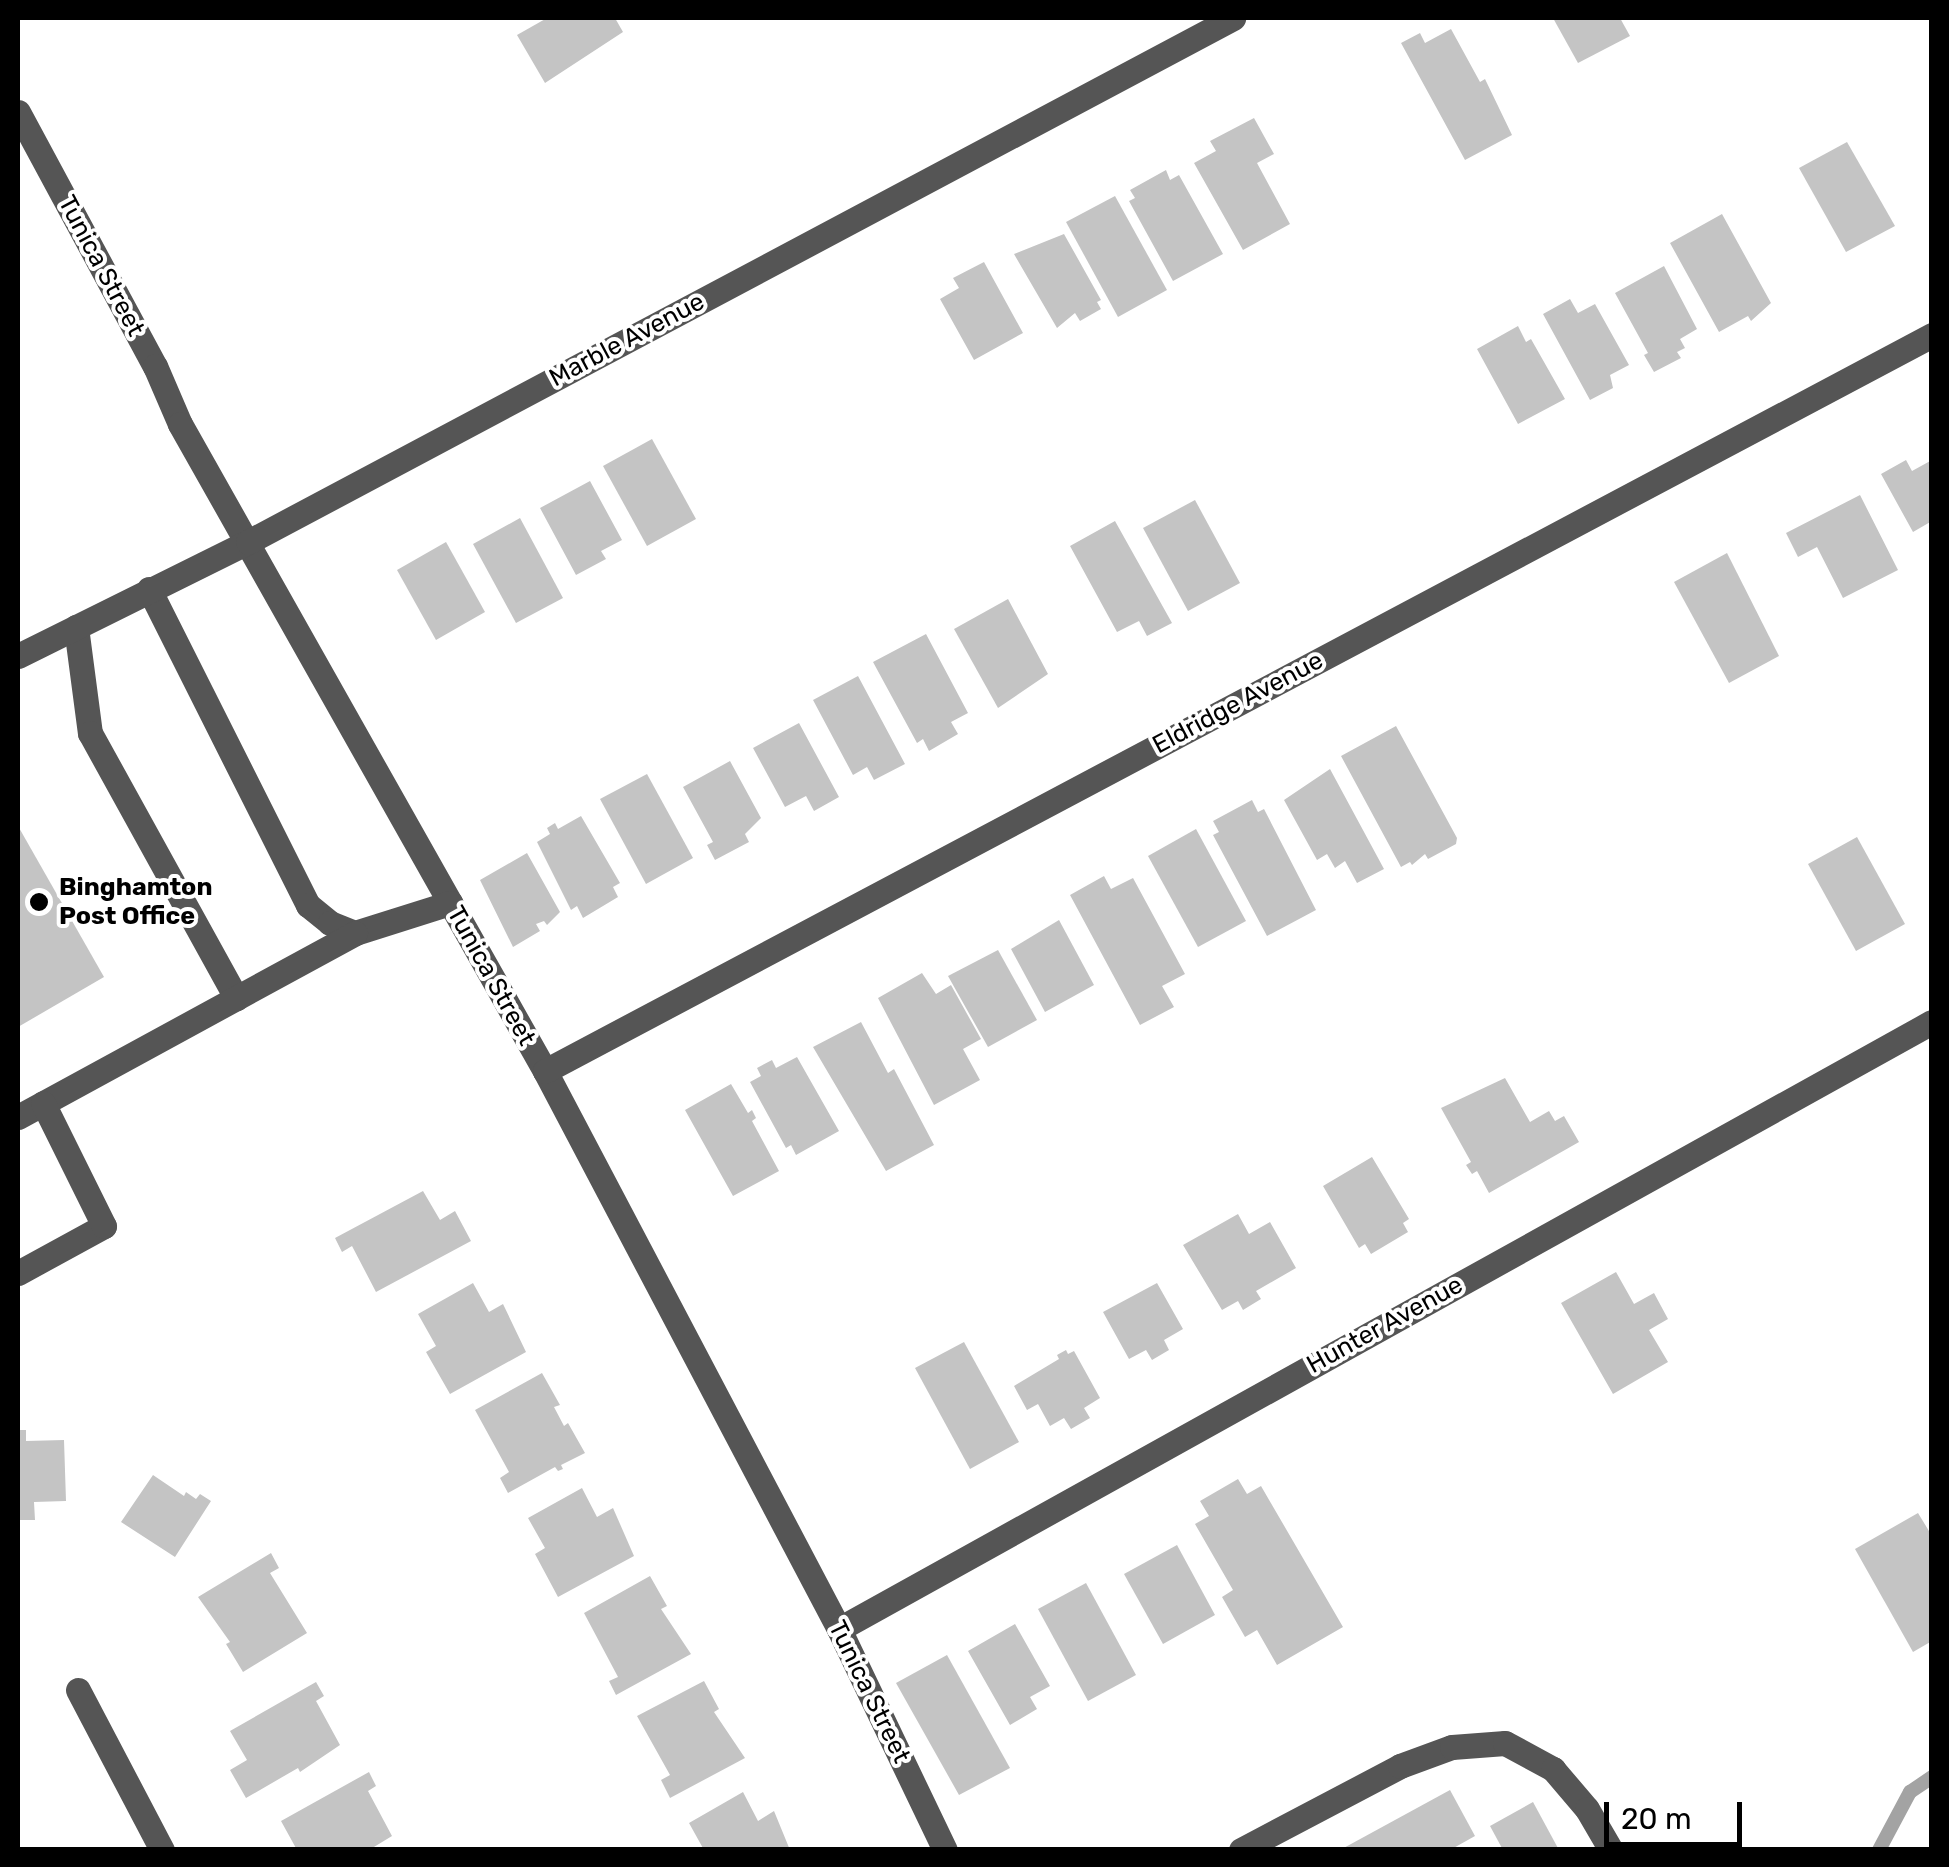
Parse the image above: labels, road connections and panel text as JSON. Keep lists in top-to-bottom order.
{
  "streets": {
    "street": [
      "Tunica Street",
      "Marble Avenue",
      "Eldridge Avenue",
      "Hunter Avenue"
    ]
  },
  "crossings": [
    ["Tunica Street", "Marble Avenue"],
    ["Tunica Street", "Eldridge Avenue"],
    ["Tunica Street", "Hunter Avenue"]
  ],
  "places": ["Binghamton Post Office"],
  "scale_bar": "20 m"
}
